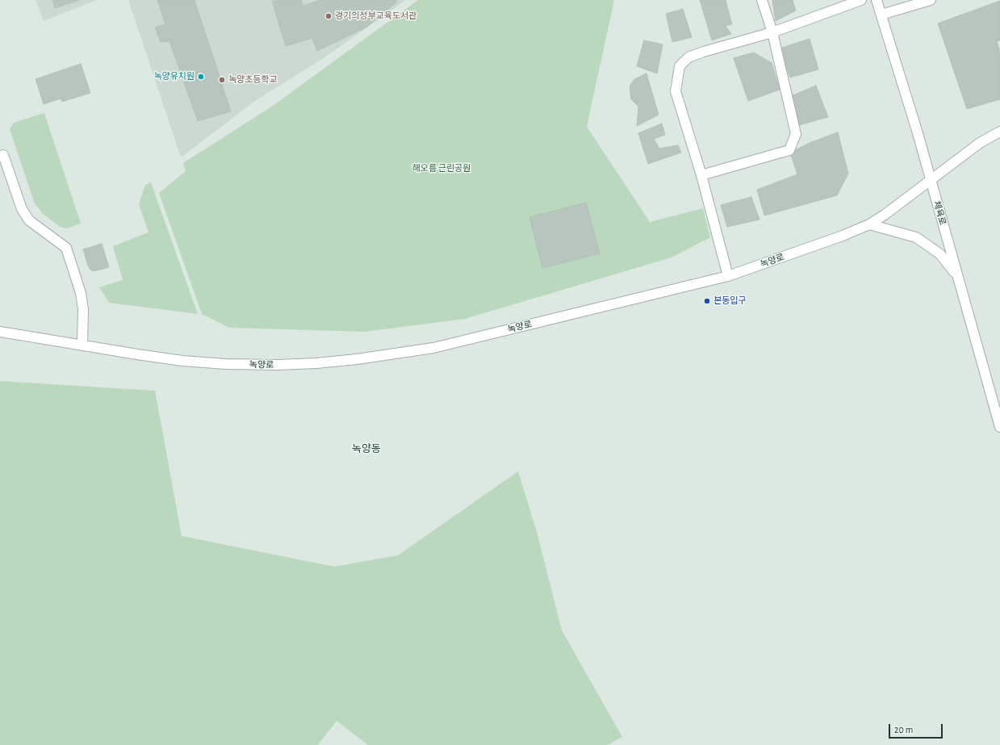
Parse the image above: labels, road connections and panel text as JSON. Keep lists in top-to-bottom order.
{
  "streets": {
    "street": ["체육로", "녹양로"]
  },
  "crossings": [
    ["체육로", "녹양로"]
  ],
  "districts": ["녹양동"],
  "parks": ["해오름 근린공원"],
  "places": [
    "경기의정부교육도서관",
    "녹양유치원",
    "녹양초등학교",
    "본동입구"
  ],
  "scale_bar": "20 m"
}
